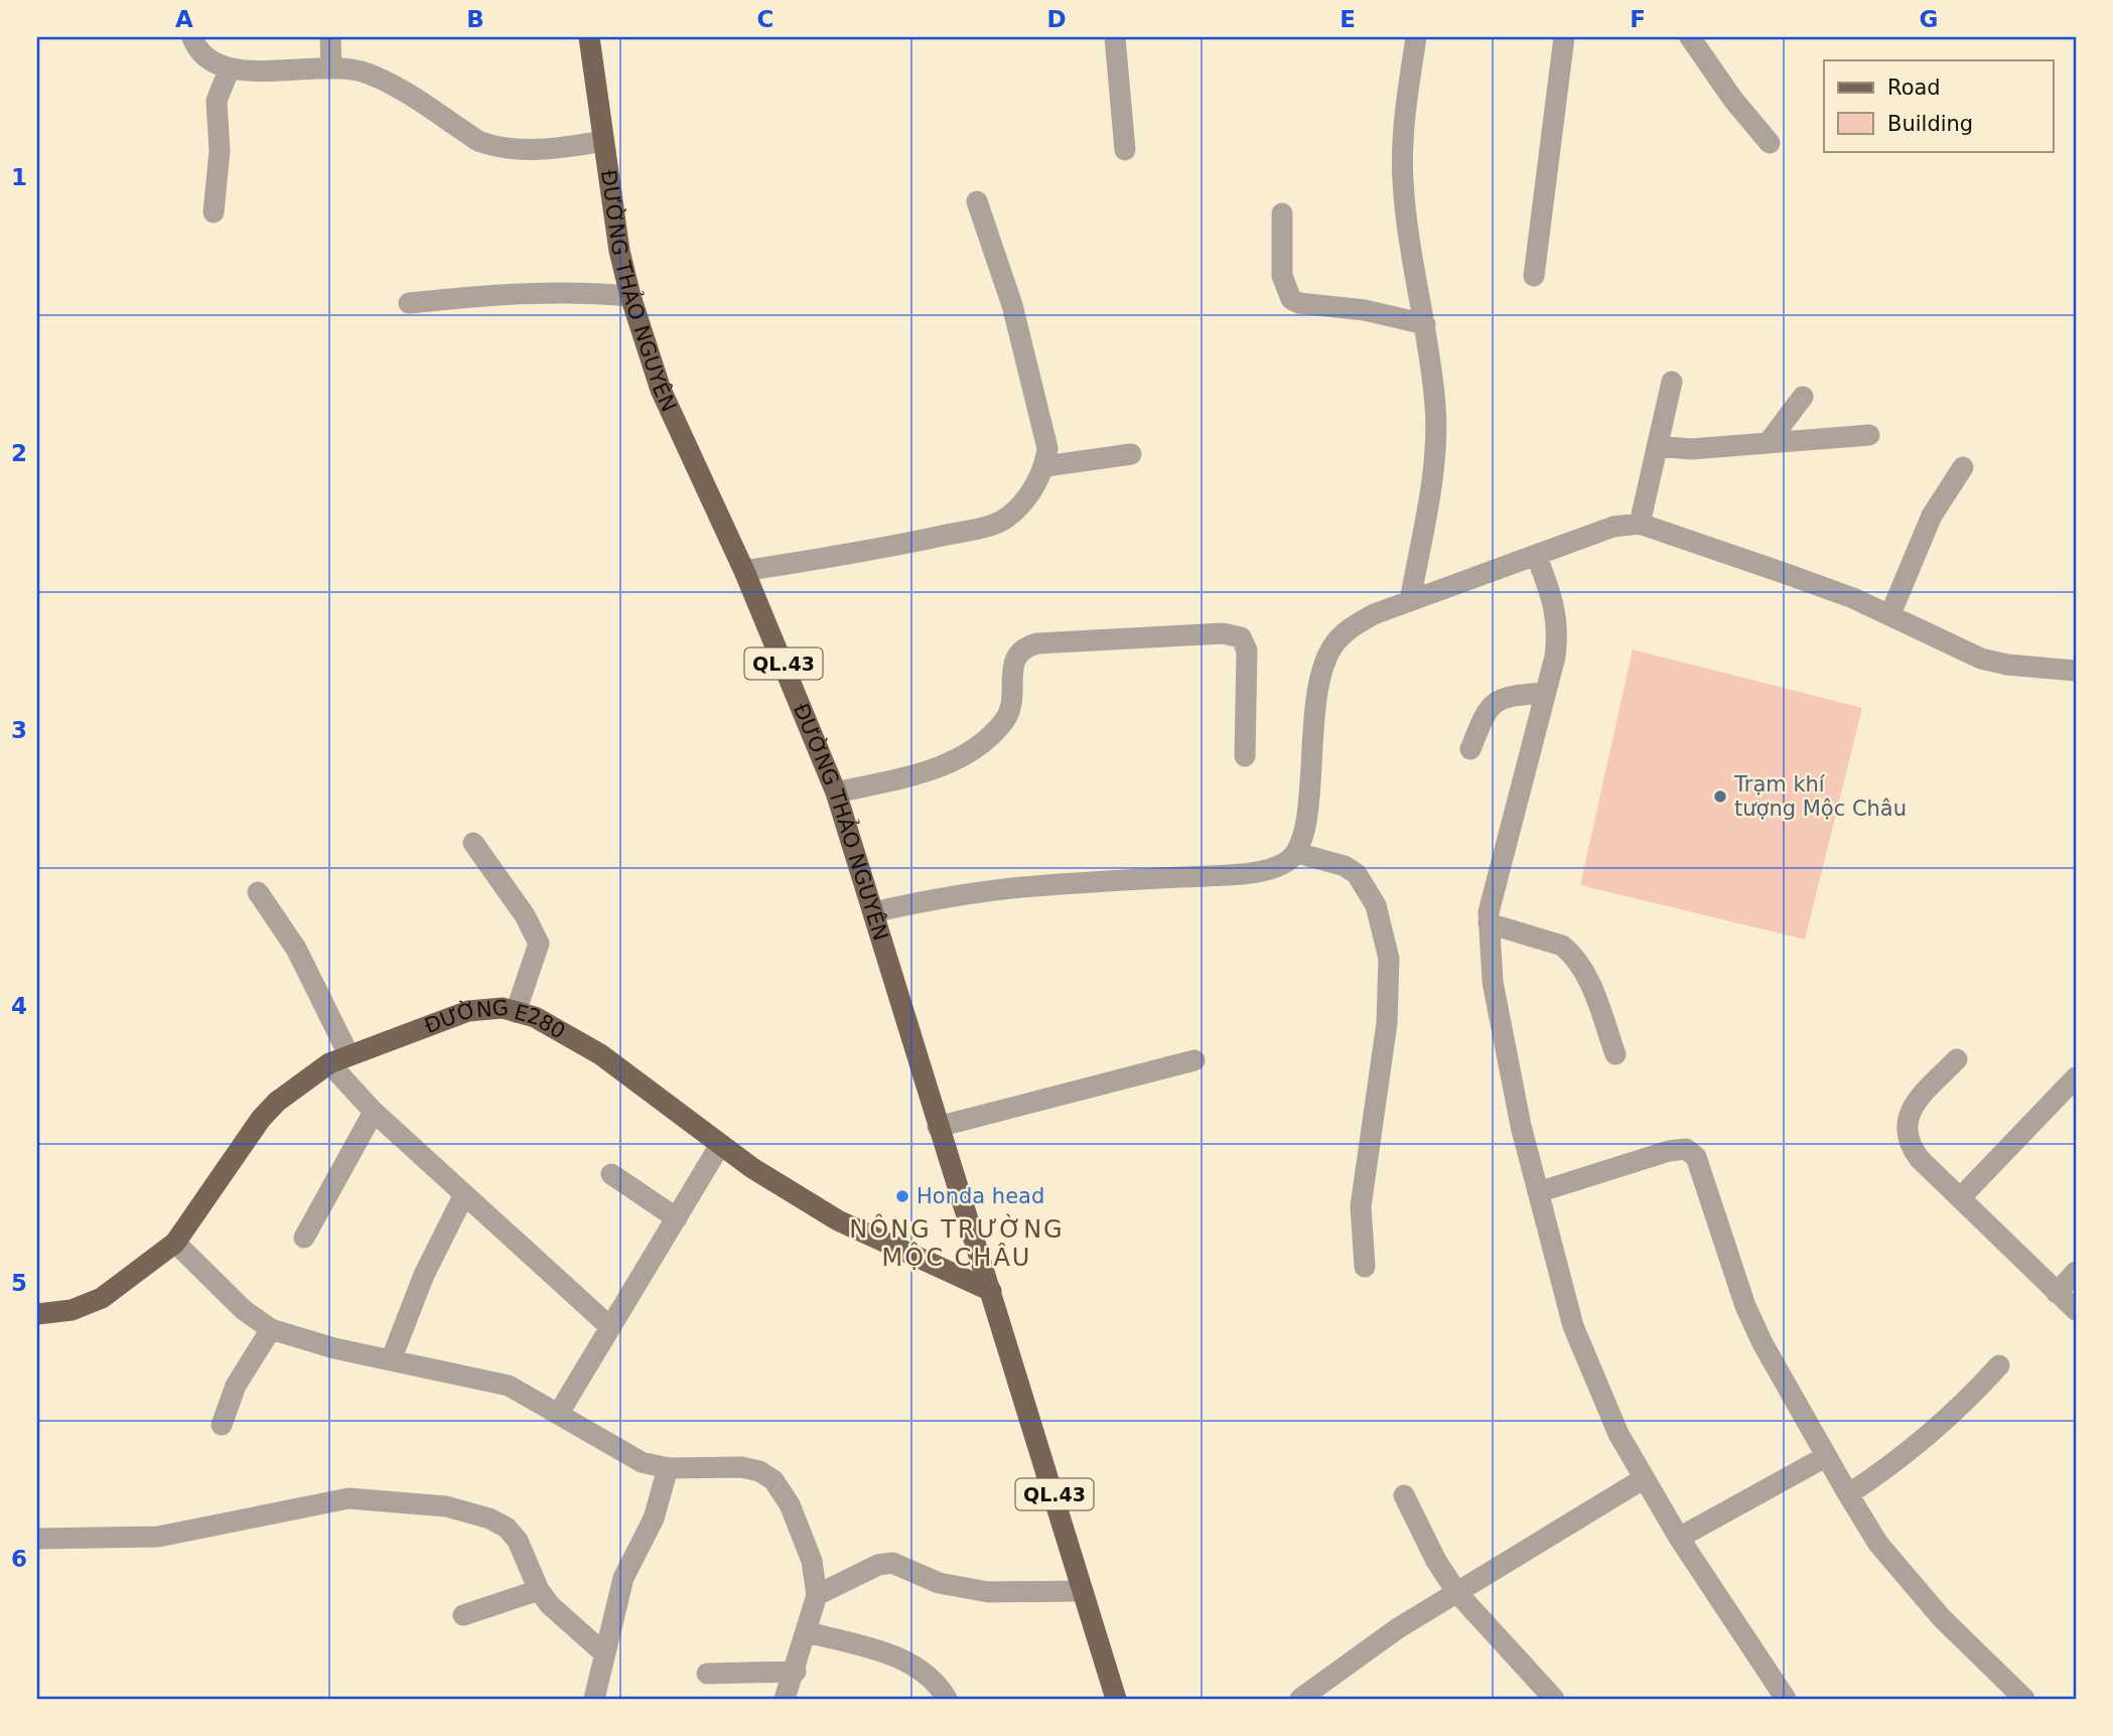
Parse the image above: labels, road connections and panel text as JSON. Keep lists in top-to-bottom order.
{
  "streets": {
    "main road": ["ĐƯỜNG THẢO NGUYÊN", "QL.43", "ĐƯỜNG E280"]
  },
  "crossings": [
    ["ĐƯỜNG THẢO NGUYÊN", "QL.43"],
    ["ĐƯỜNG THẢO NGUYÊN", "ĐƯỜNG E280"],
    ["QL.43", "ĐƯỜNG E280"]
  ],
  "districts": ["NÔNG TRƯỜNG MỘC CHÂU"],
  "places": ["Trạm khí tượng Mộc Châu", "Honda head"],
  "legend": ["Road", "Building"],
  "grid": {
    "columns": [
      "A",
      "B",
      "C",
      "D",
      "E",
      "F",
      "G"
    ],
    "rows": [
      "1",
      "2",
      "3",
      "4",
      "5",
      "6"
    ]
  }
}
